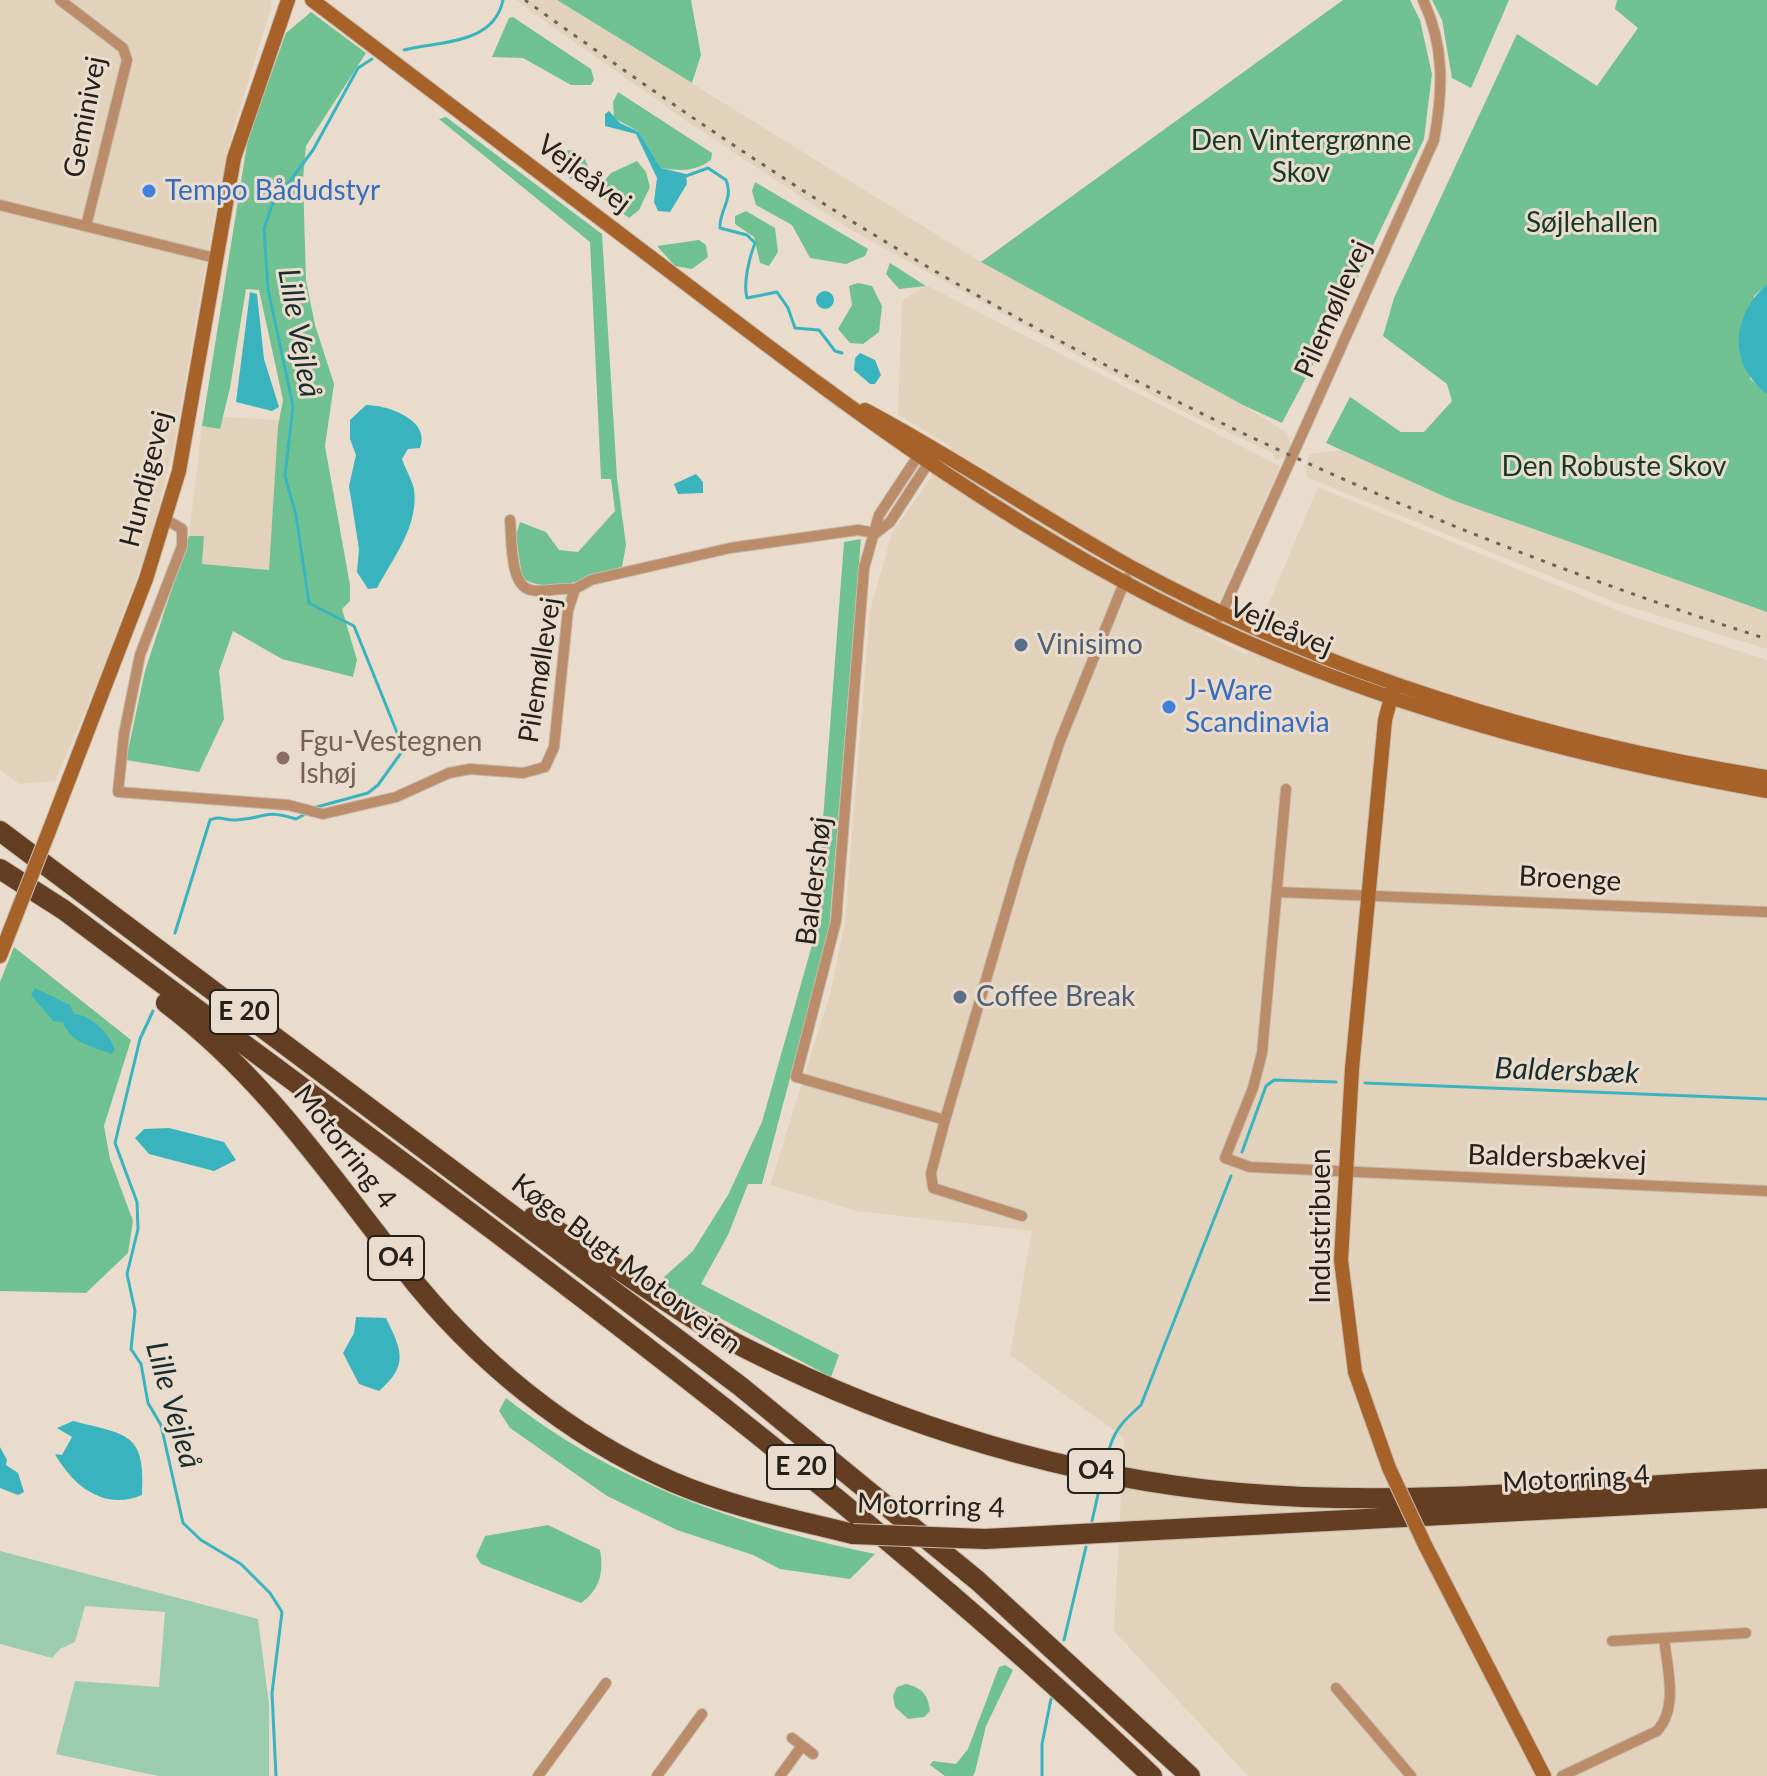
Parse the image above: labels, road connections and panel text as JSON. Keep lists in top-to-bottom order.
{
  "streets": {
    "highway": [
      "E 20",
      "Motorring 4",
      "O4",
      "Køge Bugt Motorvejen"
    ],
    "street": [
      "Geminivej",
      "Vejleåvej",
      "Pilemøllevej",
      "Hundigevej",
      "Broenge",
      "Baldershøj",
      "Baldersbækvej",
      "Industribuen"
    ]
  },
  "crossings": [
    ["Vejleåvej", "Pilemøllevej"],
    ["Vejleåvej", "Baldershøj"],
    ["Vejleåvej", "Industribuen"],
    ["Pilemøllevej", "Hundigevej"],
    ["Pilemøllevej", "Baldershøj"],
    ["Broenge", "Baldersbækvej"],
    ["Broenge", "Industribuen"],
    ["Motorring 4", "O4"],
    ["Motorring 4", "Køge Bugt Motorvejen"],
    ["Baldersbækvej", "Industribuen"]
  ],
  "water": ["Lille Vejleå", "Baldersbæk"],
  "parks": ["Den Vintergrønne Skov", "Søjlehallen", "Den Robuste Skov"],
  "places": [
    "Tempo Bådudstyr",
    "Vinisimo",
    "J-Ware Scandinavia",
    "Fgu-Vestegnen Ishøj",
    "Coffee Break"
  ]
}
